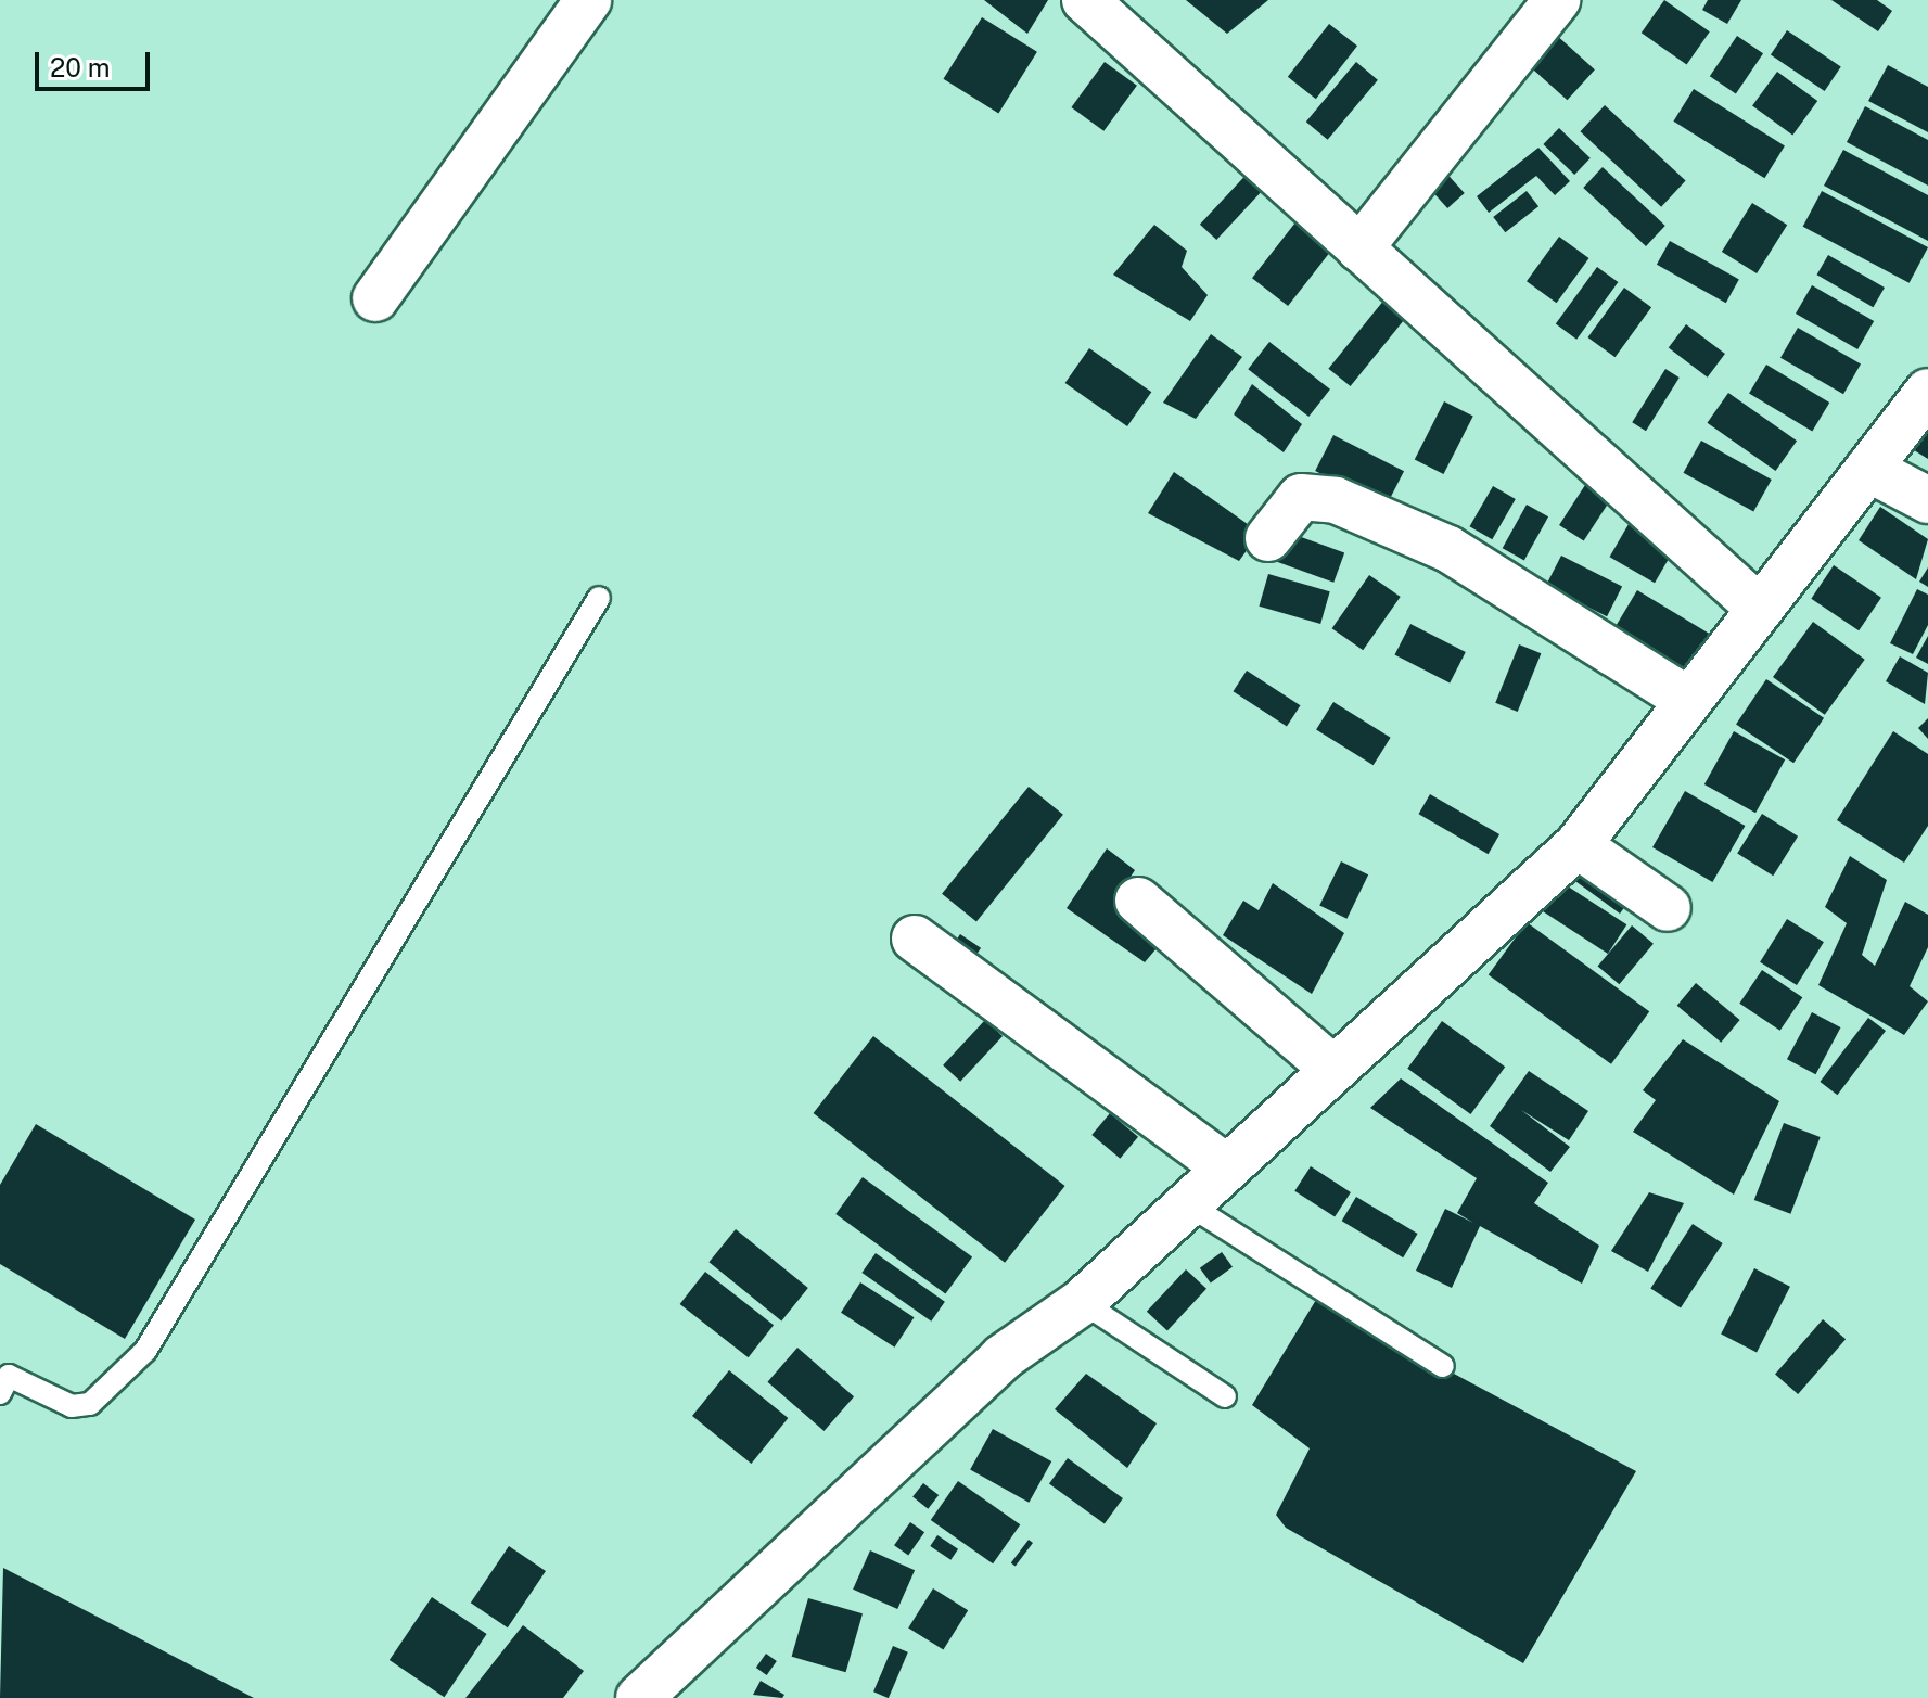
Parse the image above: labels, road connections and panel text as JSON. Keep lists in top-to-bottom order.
{
  "scale_bar": "20 m"
}
